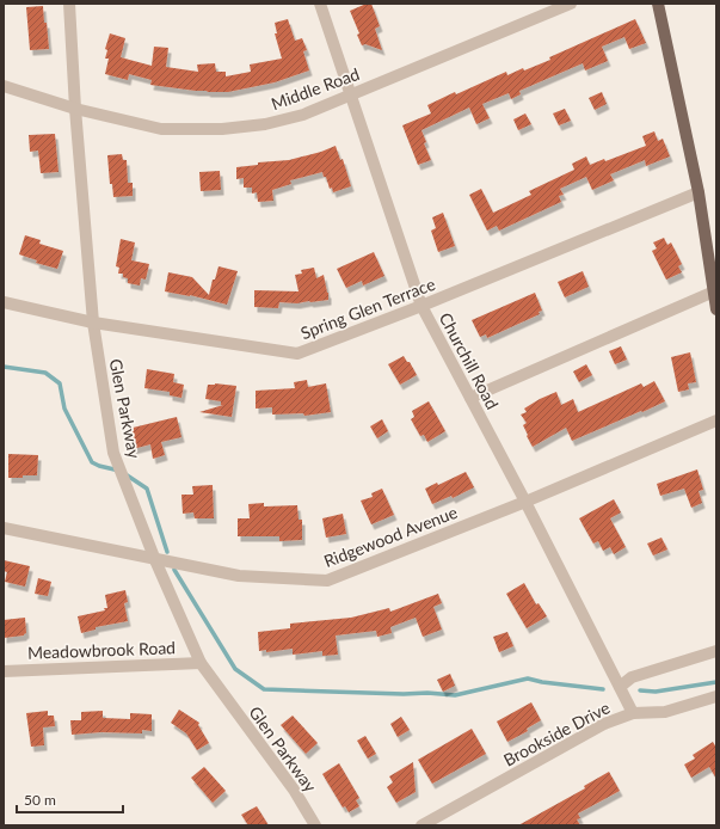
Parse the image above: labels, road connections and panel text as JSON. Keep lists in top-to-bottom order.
{
  "streets": {
    "street": [
      "Middle Road",
      "Spring Glen Terrace",
      "Churchill Road",
      "Glen Parkway",
      "Ridgewood Avenue",
      "Meadowbrook Road",
      "Brookside Drive"
    ]
  },
  "crossings": [
    ["Middle Road", "Churchill Road"],
    ["Middle Road", "Glen Parkway"],
    ["Spring Glen Terrace", "Churchill Road"],
    ["Spring Glen Terrace", "Glen Parkway"],
    ["Churchill Road", "Ridgewood Avenue"],
    ["Churchill Road", "Brookside Drive"],
    ["Glen Parkway", "Ridgewood Avenue"],
    ["Glen Parkway", "Meadowbrook Road"]
  ],
  "scale_bar": "50 m"
}
